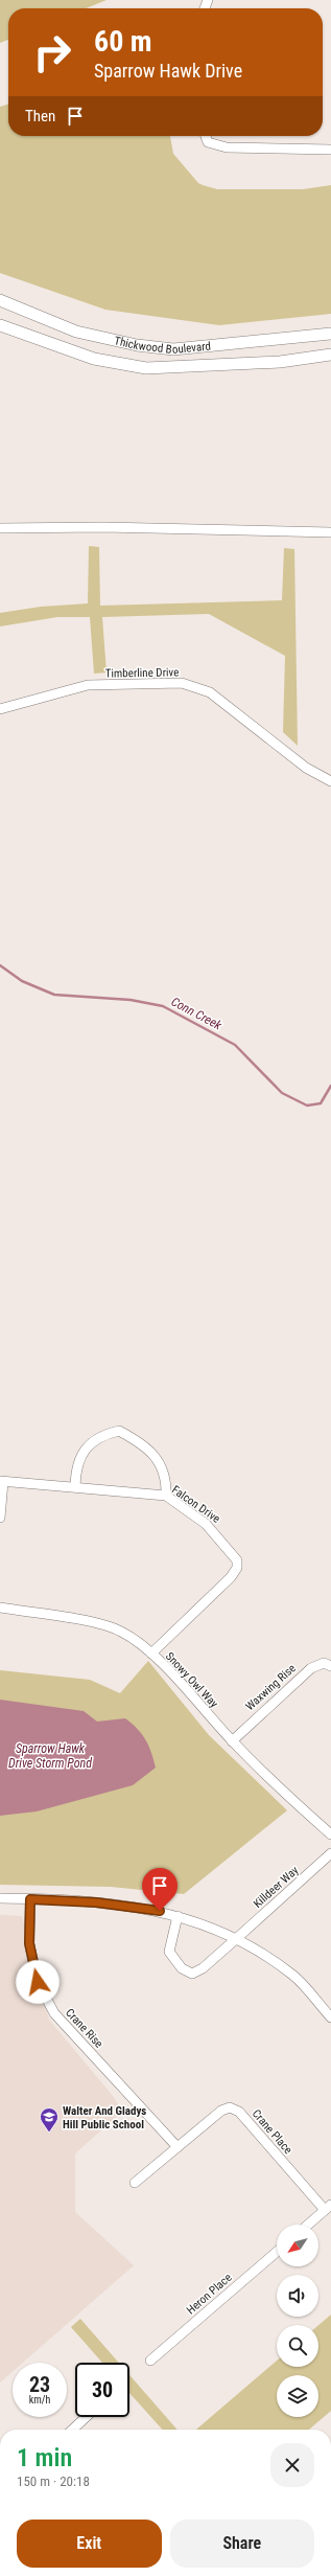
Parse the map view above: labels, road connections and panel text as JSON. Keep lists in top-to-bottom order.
{
  "streets": {
    "main road": ["Thickwood Boulevard"],
    "street": [
      "Timberline Drive",
      "Falcon Drive",
      "Snowy Owl Way",
      "Waxwing Rise",
      "Killdeer Way",
      "Crane Rise",
      "Crane Place",
      "Heron Place"
    ]
  },
  "crossings": [
    ["Falcon Drive", "Snowy Owl Way"],
    ["Snowy Owl Way", "Waxwing Rise"],
    ["Crane Rise", "Crane Place"]
  ],
  "water": ["Conn Creek", "Sparrow Hawk Drive Storm Pond"],
  "places": {
    "school or university": ["Walter And Gladys Hill Public School"]
  },
  "north": "bottom left",
  "page": {
    "turn": ["60 m", "Sparrow Hawk Drive"],
    "then": "Then",
    "speed": "23 km/h",
    "limit": "30",
    "heading": ["1 min", "150 m · 20:18"],
    "buttons": ["Exit", "Share"]
  }
}
